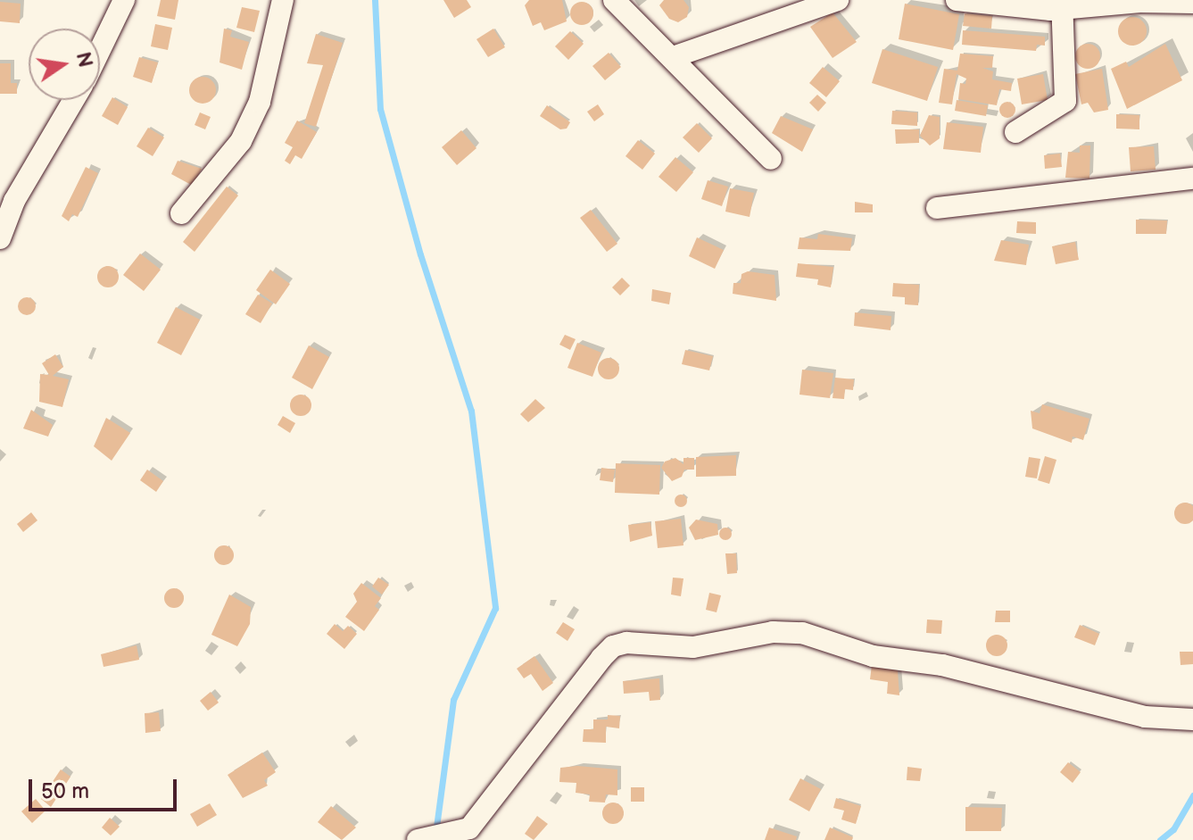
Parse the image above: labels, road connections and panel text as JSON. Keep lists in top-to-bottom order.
{
  "scale_bar": "50 m",
  "north": "right"
}
